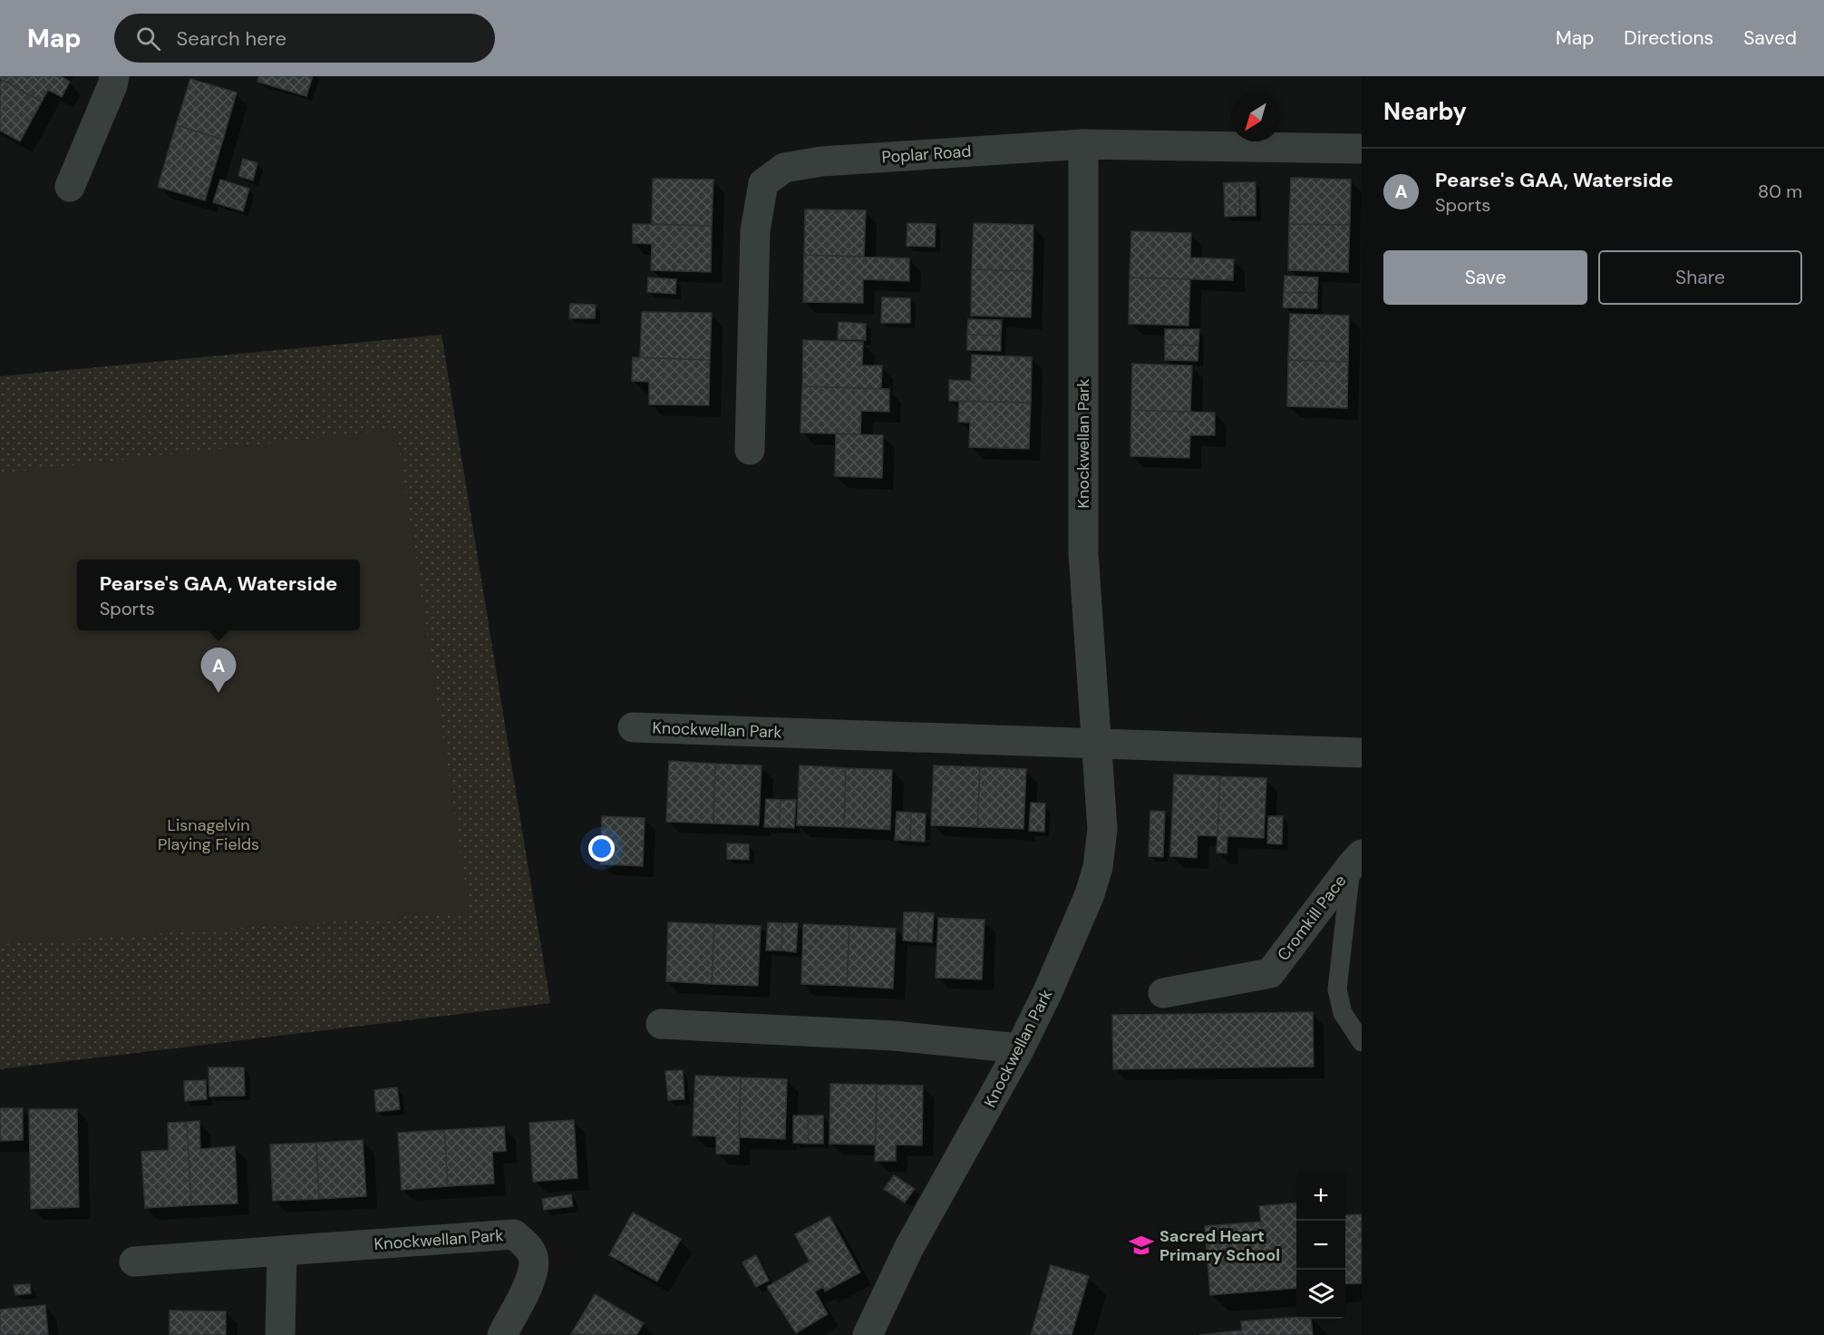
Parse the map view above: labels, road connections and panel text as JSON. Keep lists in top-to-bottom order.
{
  "streets": {
    "street": ["Poplar Road", "Knockwellan Park", "Cromkill Pace"]
  },
  "crossings": [
    ["Poplar Road", "Knockwellan Park"]
  ],
  "parks": ["Lisnagelvin Playing Fields"],
  "places": {
    "school or university": ["Sacred Heart Primary School"]
  },
  "north": "bottom left",
  "page": {
    "header": "Map",
    "search": "Search here",
    "nav": ["Map", "Directions", "Saved"],
    "heading": "Nearby",
    "list": [
      {
        "mark": "A",
        "name": "Pearse's GAA, Waterside",
        "note": "Sports",
        "value": "80 m"
      }
    ],
    "buttons": ["Save", "Share"],
    "popup": ["Pearse's GAA, Waterside", "Sports"],
    "pins": "A",
    "map_buttons": ["+", "−"]
  }
}
